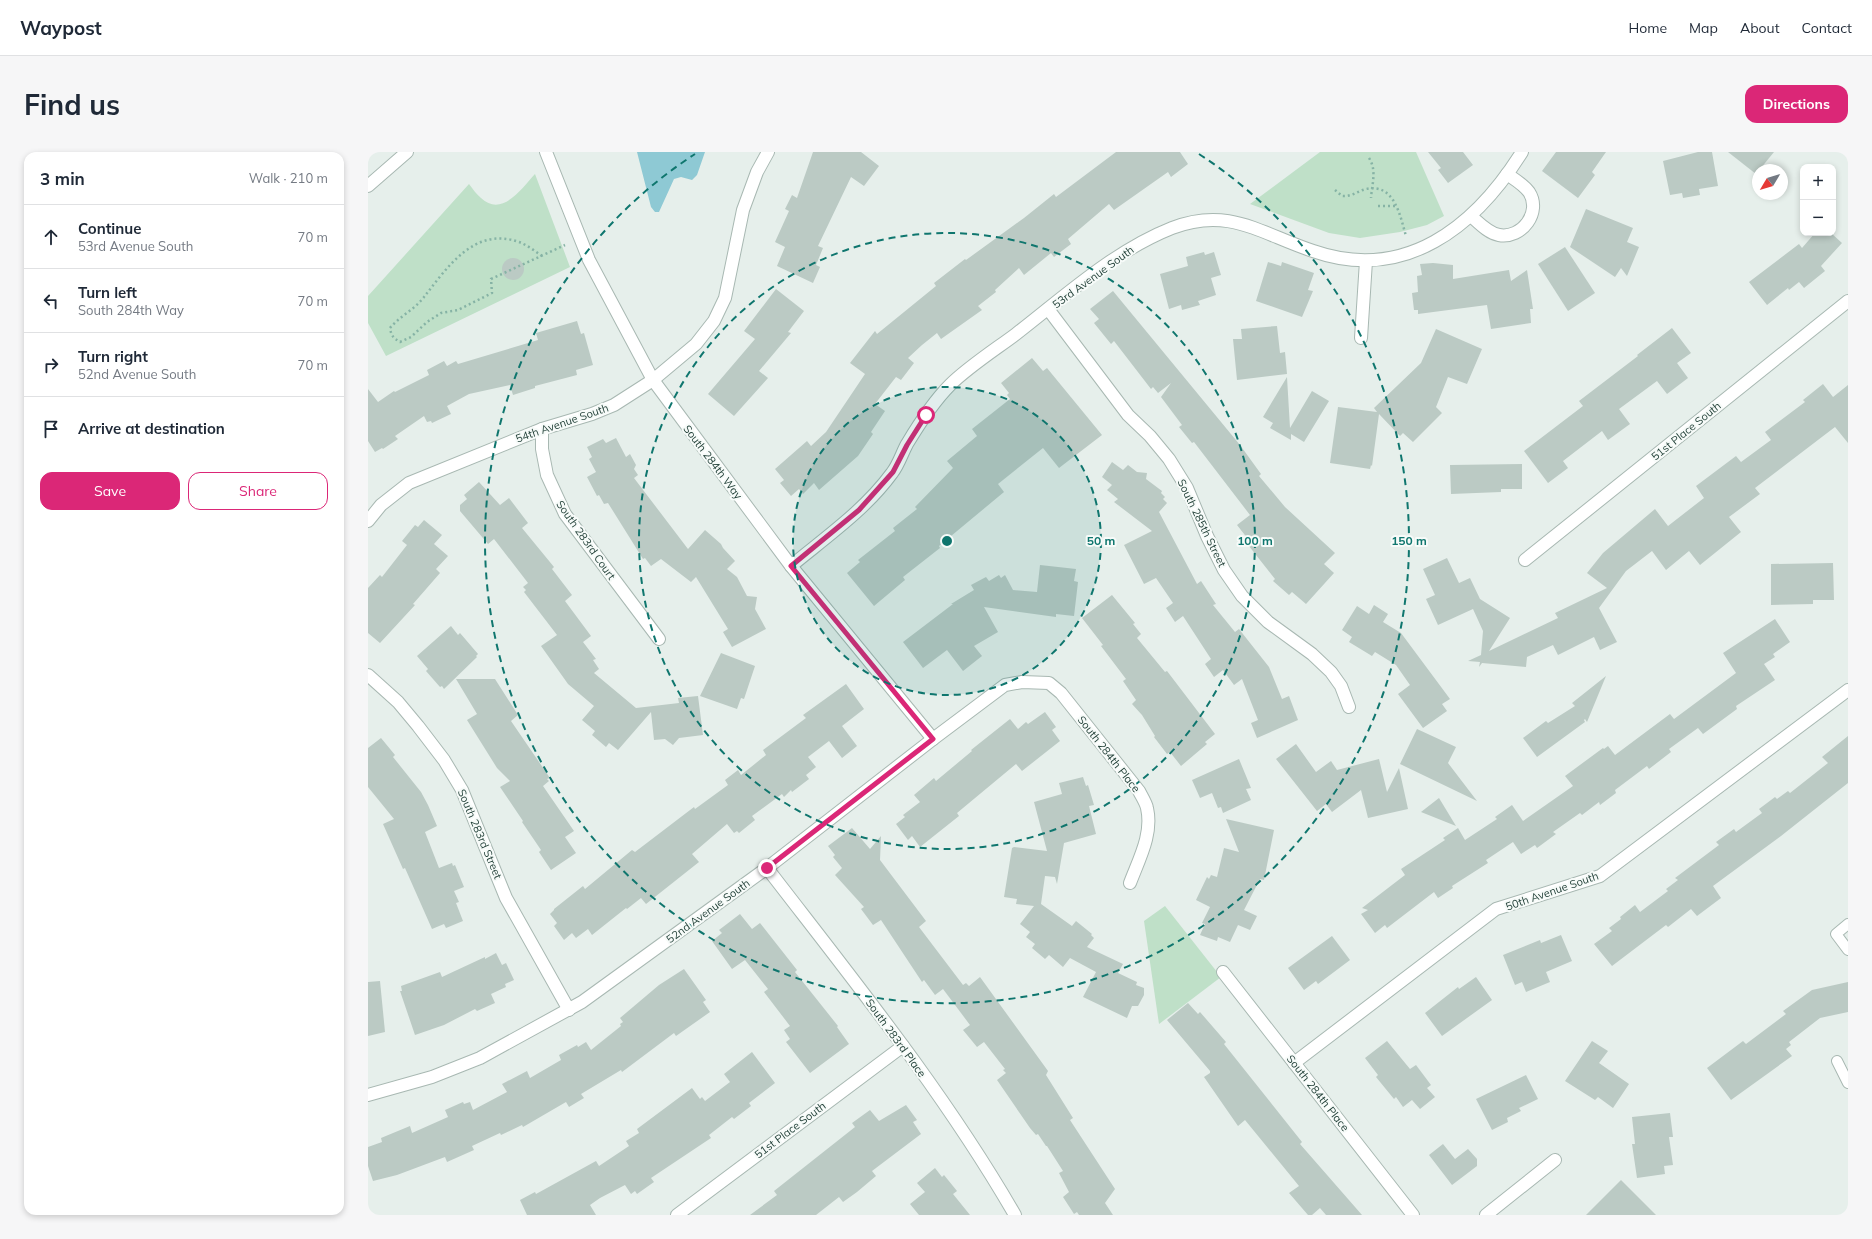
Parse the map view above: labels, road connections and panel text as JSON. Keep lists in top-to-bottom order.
{
  "streets": {
    "street": [
      "53rd Avenue South",
      "54th Avenue South",
      "51st Place South",
      "South 284th Way",
      "South 285th Street",
      "South 283rd Court",
      "South 284th Place",
      "South 283rd Street",
      "50th Avenue South",
      "52nd Avenue South",
      "South 283rd Place"
    ]
  },
  "crossings": [
    ["53rd Avenue South", "South 284th Way"],
    ["53rd Avenue South", "South 285th Street"],
    ["54th Avenue South", "South 284th Way"],
    ["54th Avenue South", "South 283rd Court"],
    ["51st Place South", "South 283rd Place"],
    ["South 284th Way", "52nd Avenue South"],
    ["South 284th Place", "50th Avenue South"],
    ["South 284th Place", "52nd Avenue South"],
    ["South 283rd Street", "52nd Avenue South"],
    ["52nd Avenue South", "South 283rd Place"]
  ],
  "north": "bottom left",
  "page": {
    "header": "Waypost",
    "nav": [
      "Home",
      "Map",
      "About",
      "Contact"
    ],
    "buttons": [
      "Directions",
      ["Save", "Share"]
    ],
    "title": "Find us",
    "heading": ["3 min", "Walk · 210 m"],
    "map_buttons": ["+", "−"],
    "list": [
      ["Continue", "53rd Avenue South", "70 m"],
      ["Turn left", "South 284th Way", "70 m"],
      ["Turn right", "52nd Avenue South", "70 m"],
      "Arrive at destination"
    ]
  },
  "rings": ["50 m", "100 m", "150 m"]
}
